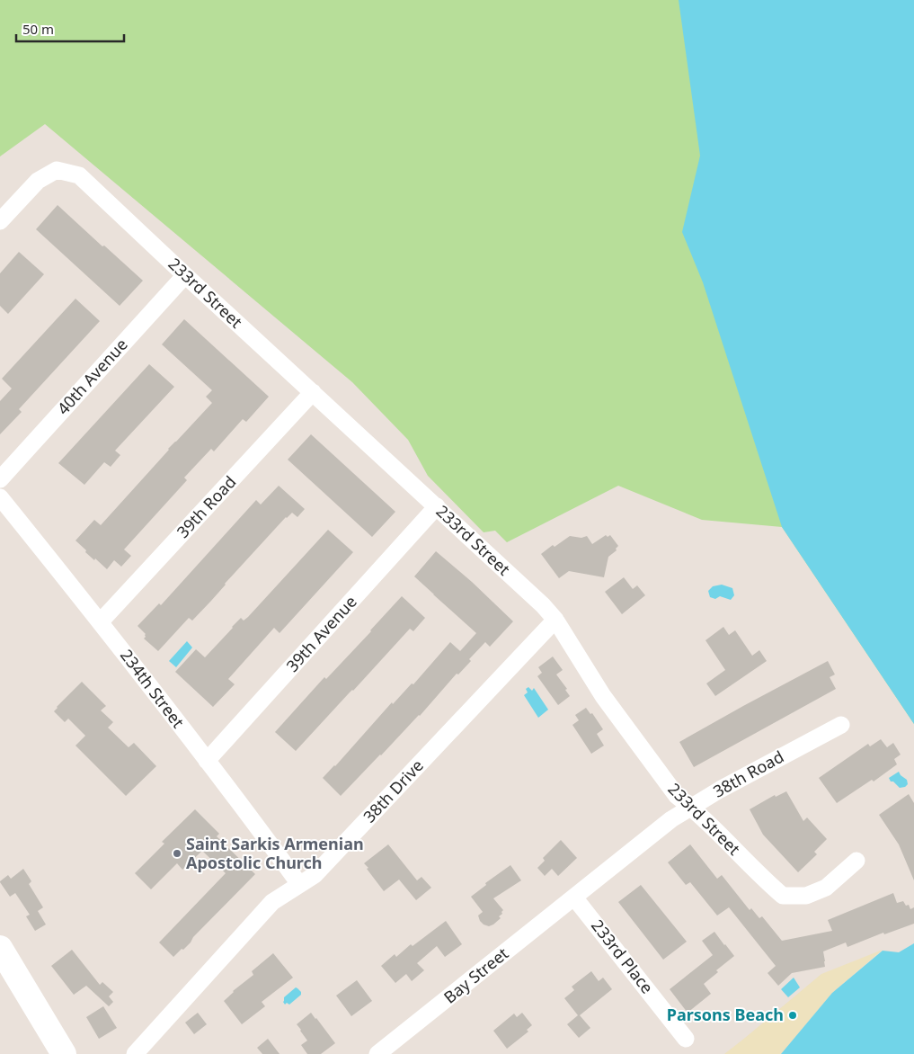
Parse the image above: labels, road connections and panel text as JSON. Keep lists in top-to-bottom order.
{
  "streets": {
    "street": [
      "233rd Street",
      "40th Avenue",
      "39th Road",
      "39th Avenue",
      "234th Street",
      "38th Road",
      "38th Drive",
      "233rd Place",
      "Bay Street"
    ]
  },
  "crossings": [
    ["233rd Street", "40th Avenue"],
    ["233rd Street", "39th Road"],
    ["233rd Street", "39th Avenue"],
    ["233rd Street", "38th Road"],
    ["233rd Street", "38th Drive"],
    ["39th Road", "234th Street"],
    ["39th Avenue", "234th Street"],
    ["234th Street", "38th Drive"],
    ["38th Road", "233rd Place"],
    ["38th Road", "Bay Street"],
    ["233rd Place", "Bay Street"]
  ],
  "places": ["Saint Sarkis Armenian Apostolic Church", "Parsons Beach"],
  "scale_bar": "50 m"
}
